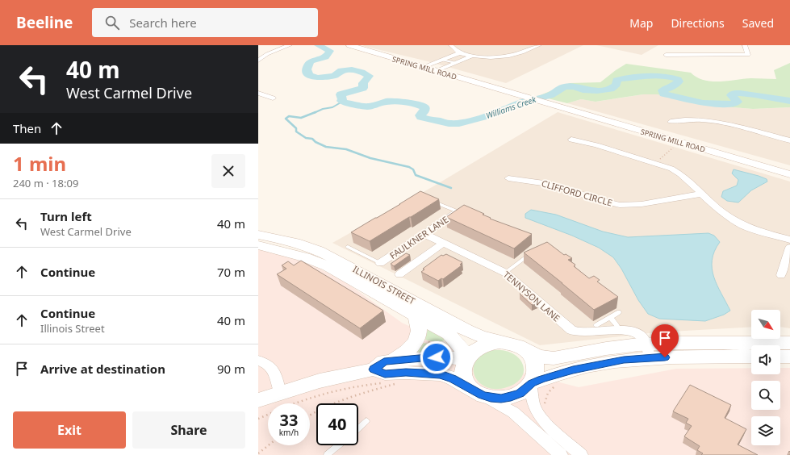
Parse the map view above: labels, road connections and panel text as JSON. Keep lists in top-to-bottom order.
{
  "streets": {
    "street": [
      "SPRING MILL ROAD",
      "CLIFFORD CIRCLE",
      "FAULKNER LANE",
      "ILLINOIS STREET",
      "TENNYSON LANE"
    ]
  },
  "crossings": [
    ["FAULKNER LANE", "TENNYSON LANE"],
    ["ILLINOIS STREET", "TENNYSON LANE"]
  ],
  "water": ["Williams Creek"],
  "north": "bottom right",
  "page": {
    "header": "Beeline",
    "search": "Search here",
    "nav": ["Map", "Directions", "Saved"],
    "turn": ["40 m", "West Carmel Drive"],
    "then": "Then",
    "heading": ["1 min", "240 m · 18:09"],
    "list": [
      {
        "name": "Turn left",
        "note": "West Carmel Drive",
        "value": "40 m"
      },
      {
        "name": "Continue",
        "value": "70 m"
      },
      {
        "name": "Continue",
        "note": "Illinois Street",
        "value": "40 m"
      },
      {
        "name": "Arrive at destination",
        "value": "90 m"
      }
    ],
    "speed": "33 km/h",
    "limit": "40",
    "buttons": ["Exit", "Share"]
  }
}
